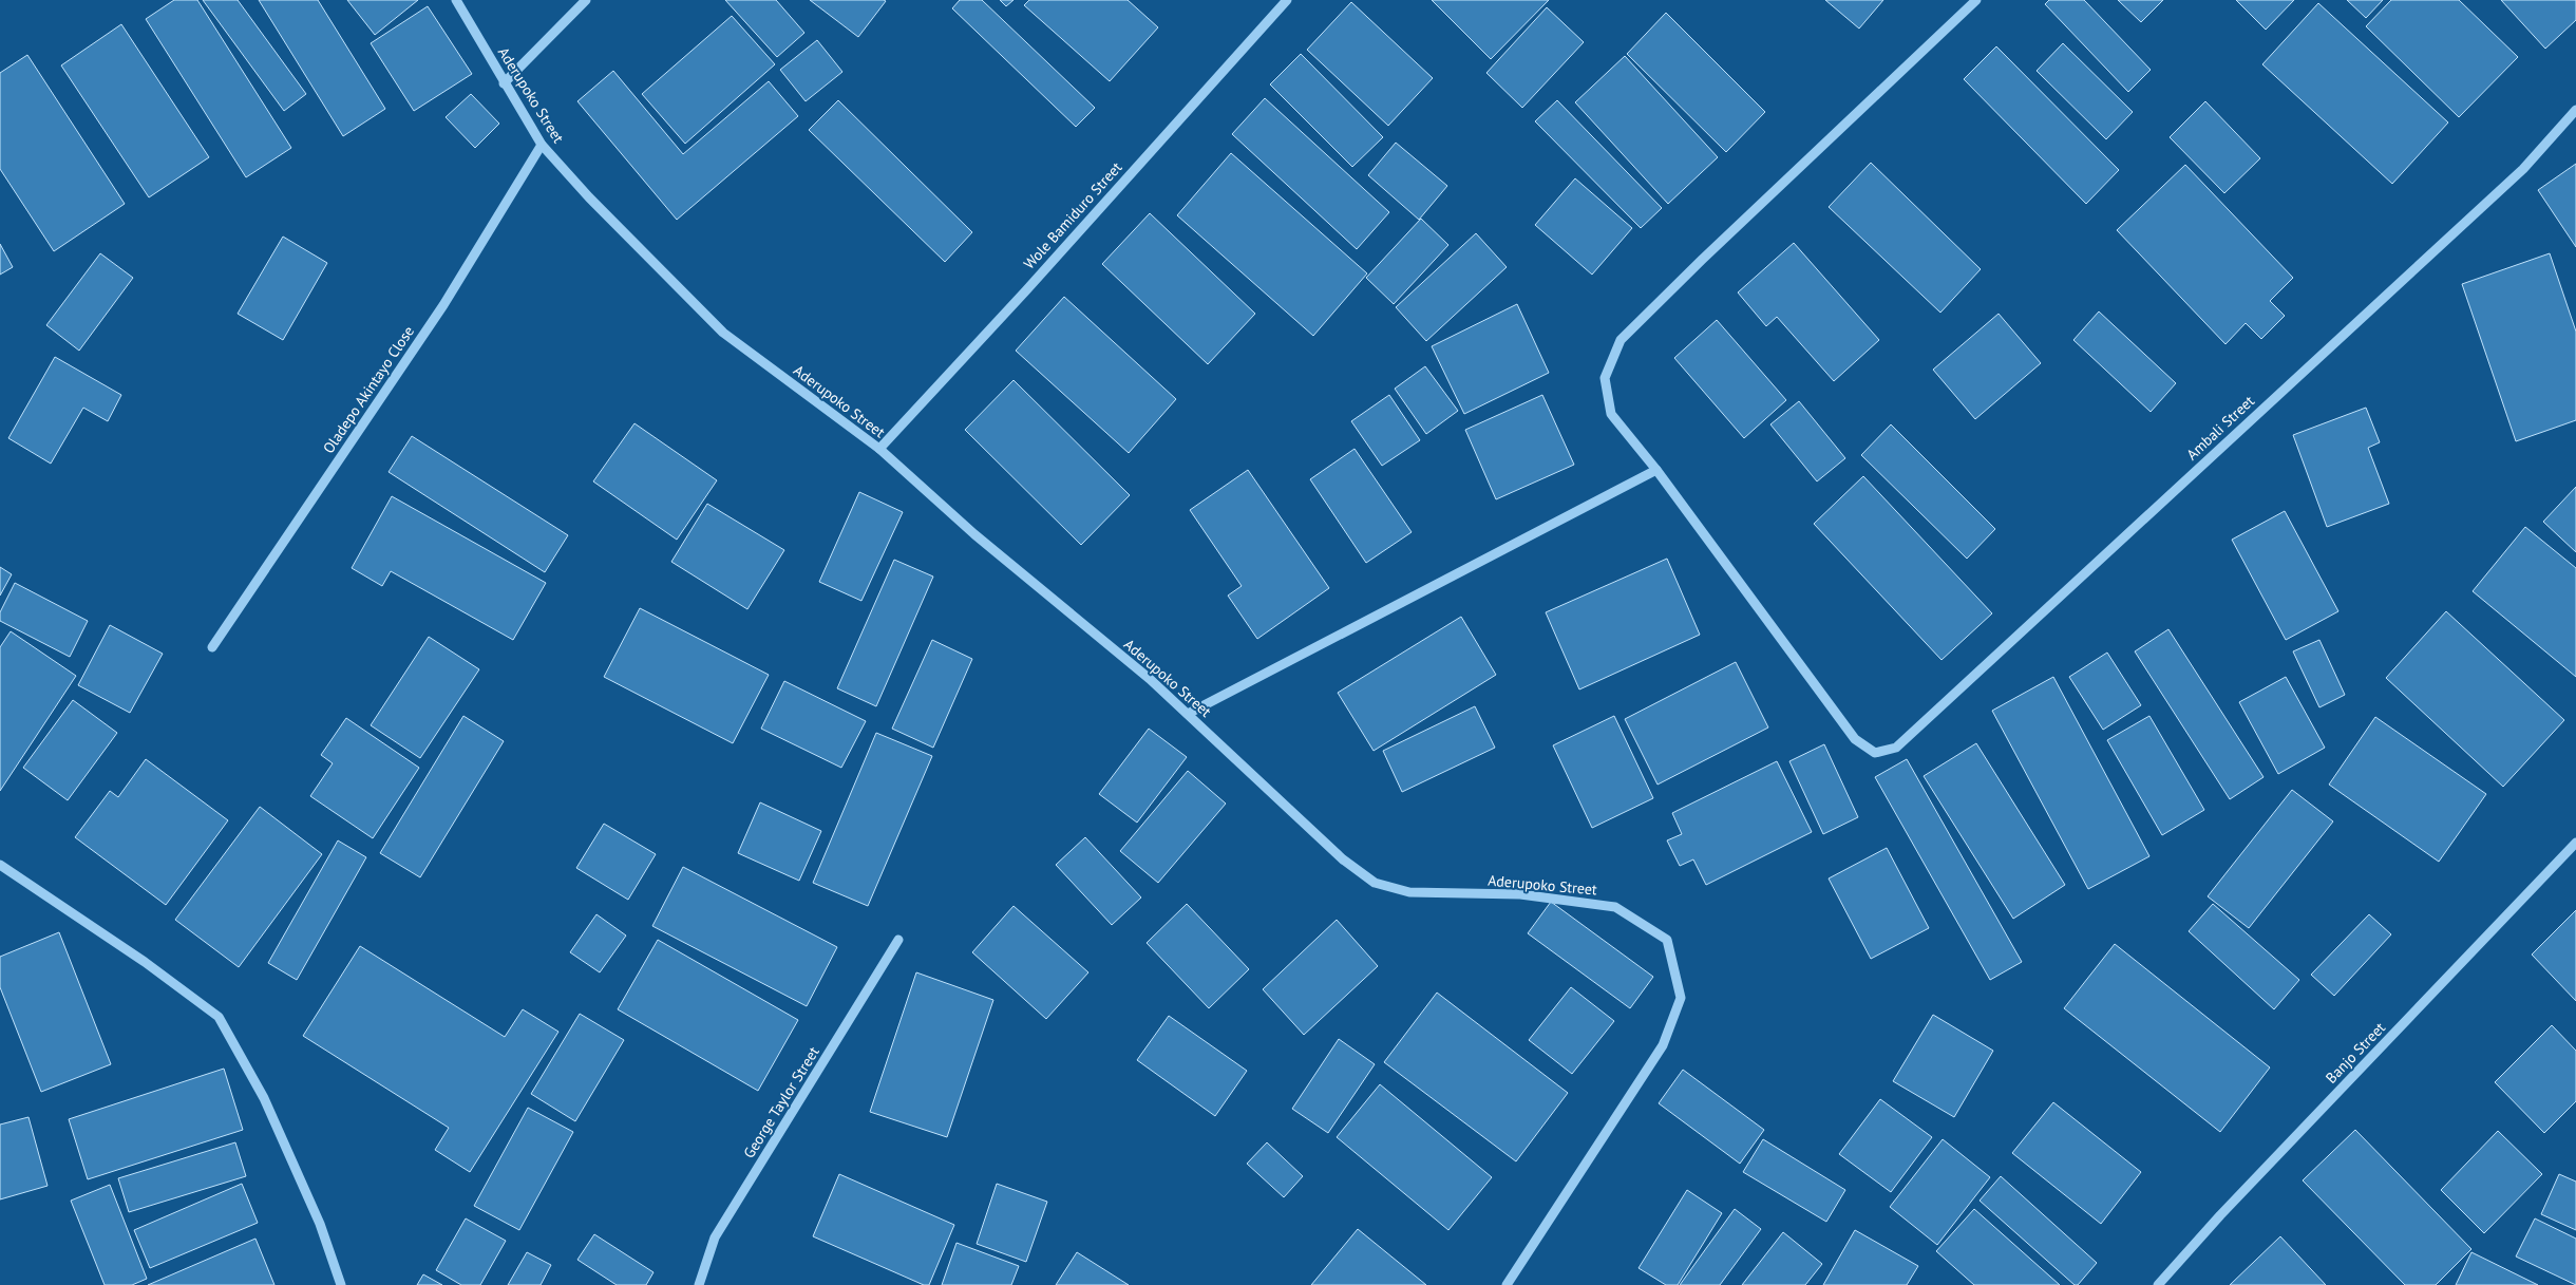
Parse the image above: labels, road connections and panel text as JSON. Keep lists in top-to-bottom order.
{
  "streets": {
    "street": [
      "Aderupoko Street",
      "Wole Bamiduro Street",
      "Oladepo Akintayo Close",
      "Ambali Street",
      "Banjo Street",
      "George Taylor Street"
    ]
  },
  "crossings": [
    ["Aderupoko Street", "Wole Bamiduro Street"],
    ["Aderupoko Street", "Oladepo Akintayo Close"]
  ]
}
